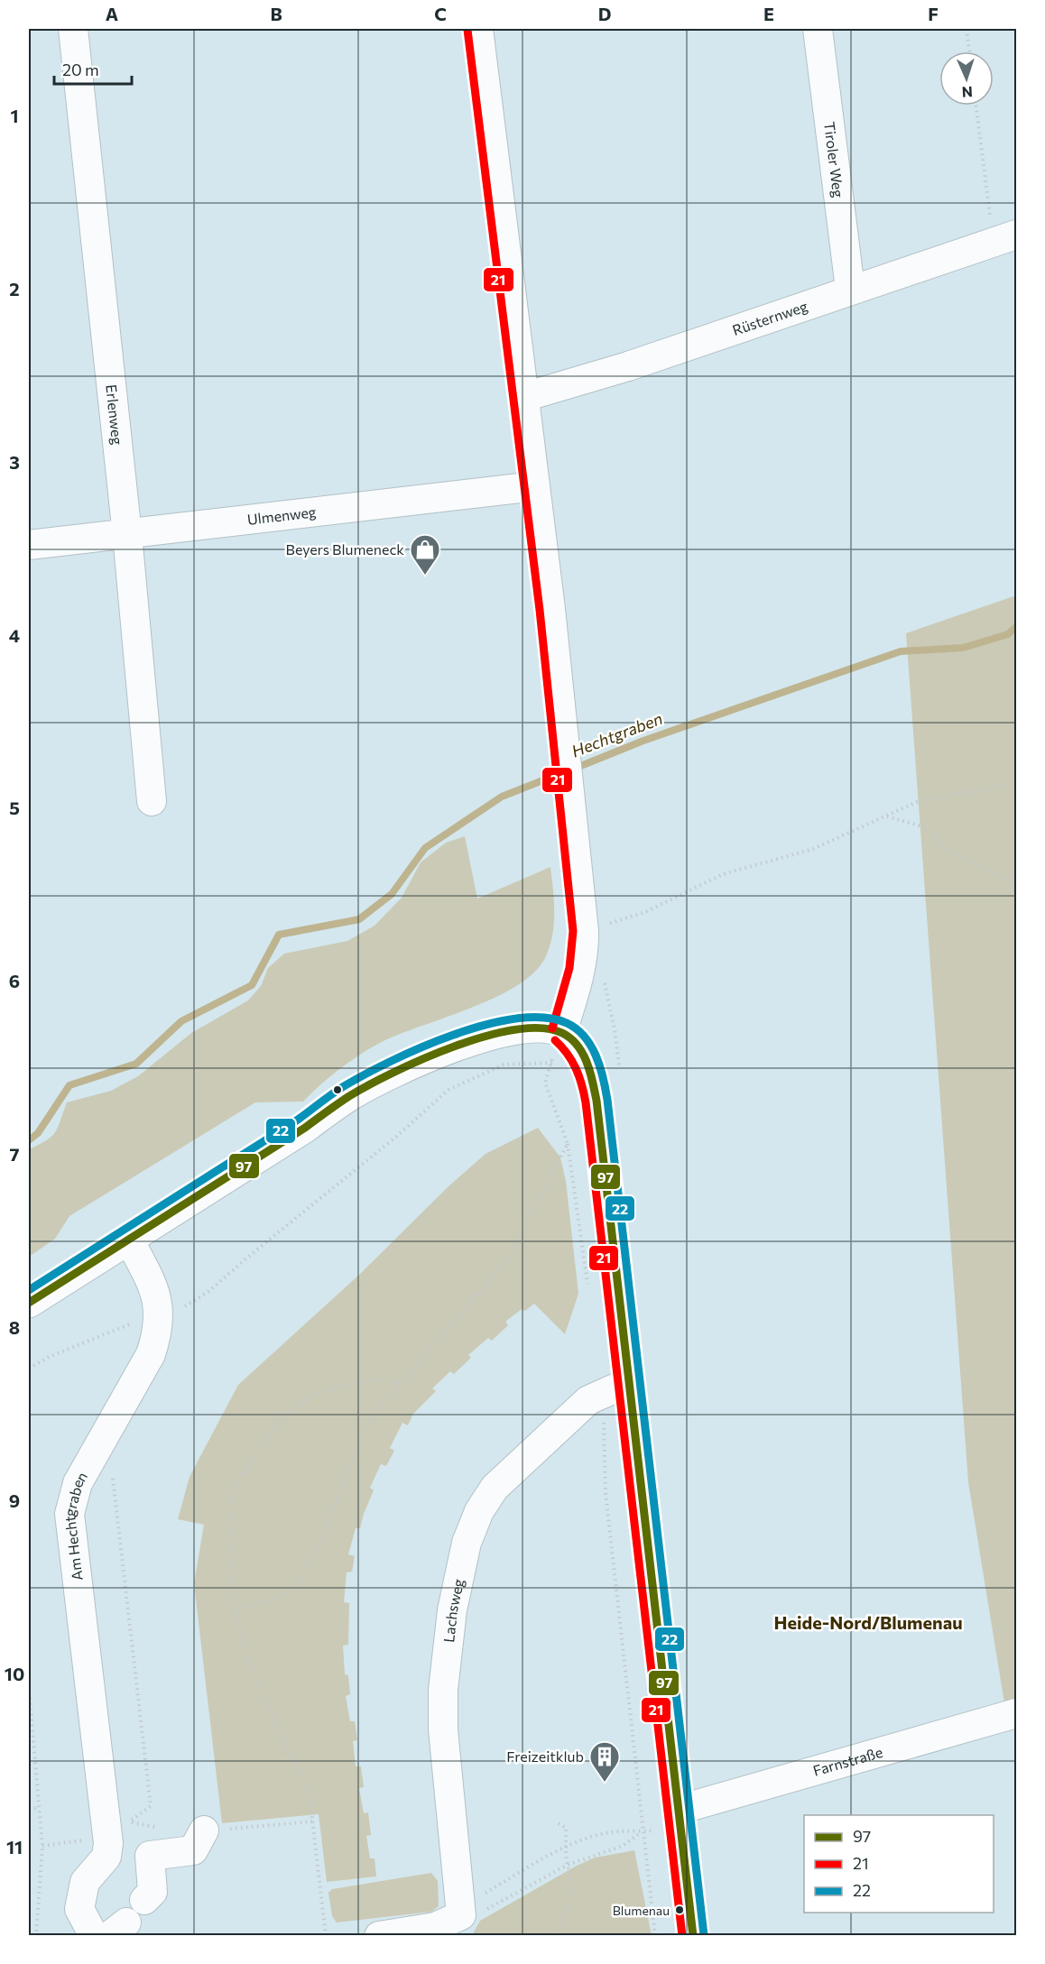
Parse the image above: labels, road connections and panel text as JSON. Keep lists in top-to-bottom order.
{
  "streets": {
    "street": [
      "Tiroler Weg",
      "Rüsternweg",
      "Erlenweg",
      "Ulmenweg",
      "Am Hechtgraben",
      "Lachsweg",
      "Farnstraße"
    ]
  },
  "crossings": [
    ["Tiroler Weg", "Rüsternweg"],
    ["Erlenweg", "Ulmenweg"]
  ],
  "districts": ["Heide-Nord/Blumenau"],
  "water": ["Hechtgraben"],
  "places": {
    "shop": ["Beyers Blumeneck"],
    "building": ["Freizeitklub"],
    "other": ["Blumenau"]
  },
  "lines": ["transit line 21", "transit line 22", "transit line 97"],
  "legend": ["97", "21", "22"],
  "scale_bar": "20 m",
  "north": "bottom",
  "grid": {
    "columns": [
      "A",
      "B",
      "C",
      "D",
      "E",
      "F"
    ],
    "rows": [
      "1",
      "2",
      "3",
      "4",
      "5",
      "6",
      "7",
      "8",
      "9",
      "10",
      "11"
    ]
  }
}
